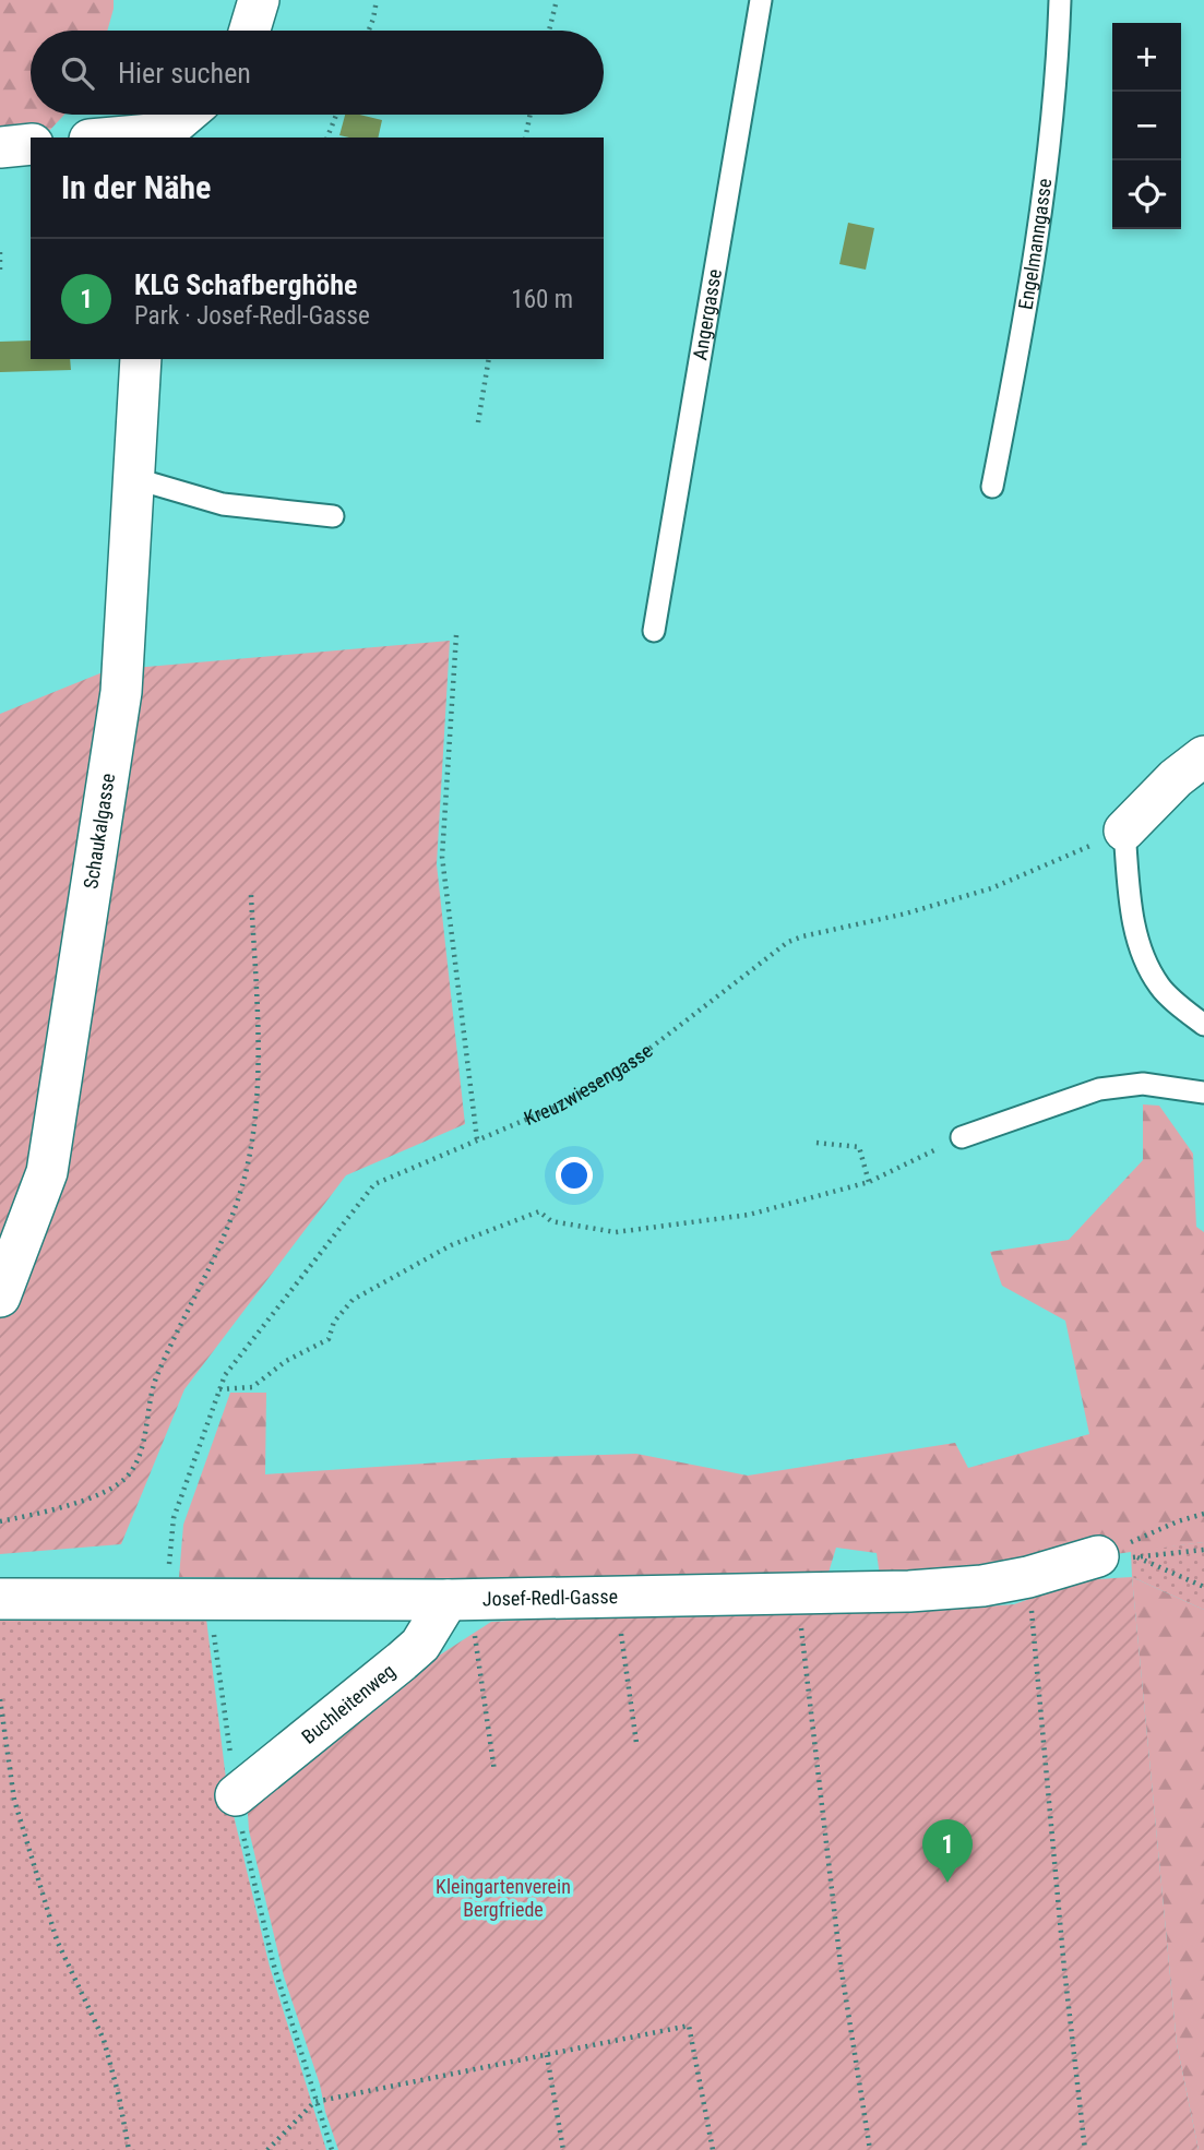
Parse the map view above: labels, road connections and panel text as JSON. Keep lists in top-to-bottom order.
{
  "streets": {
    "street": ["Schaukalgasse", "Josef-Redl-Gasse", "Buchleitenweg"],
    "lane": ["Engelmanngasse", "Angergasse"],
    "path": ["Kreuzwiesengasse"]
  },
  "crossings": [
    ["Kreuzwiesengasse", "Josef-Redl-Gasse"],
    ["Josef-Redl-Gasse", "Buchleitenweg"]
  ],
  "parks": ["Kleingartenverein Bergfriede"],
  "page": {
    "map_buttons": ["+", "−"],
    "search": "Hier suchen",
    "heading": "In der Nähe",
    "list": [
      {
        "mark": "1",
        "name": "KLG Schafberghöhe",
        "note": "Park · Josef-Redl-Gasse",
        "value": "160 m"
      }
    ],
    "pins": "1"
  }
}
